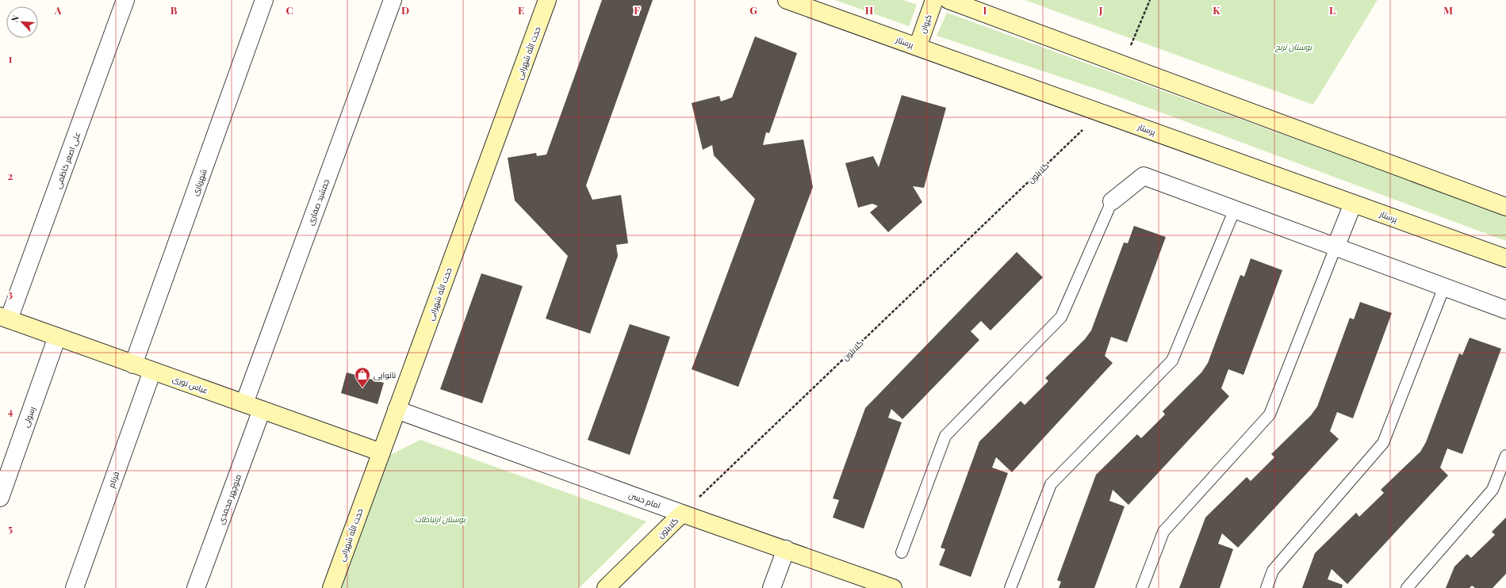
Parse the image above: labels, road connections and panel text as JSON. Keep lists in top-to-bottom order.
{
  "streets": {
    "street": [
      "کیوان",
      "پرستار",
      "حجت الله شهرابی",
      "علی اصغر کاظمی",
      "گلابتون",
      "شهریاری",
      "جمشید صفاری",
      "عباس نوری",
      "رسولى",
      "فرنام",
      "منوچهر محمدی",
      "امام حسن"
    ]
  },
  "crossings": [
    ["کیوان", "پرستار"],
    ["پرستار", "گلابتون"],
    ["حجت الله شهرابی", "عباس نوری"],
    ["حجت الله شهرابی", "امام حسن"],
    ["علی اصغر کاظمی", "عباس نوری"],
    ["گلابتون", "امام حسن"],
    ["شهریاری", "عباس نوری"],
    ["جمشید صفاری", "عباس نوری"],
    ["عباس نوری", "رسولى"],
    ["عباس نوری", "فرنام"],
    ["عباس نوری", "منوچهر محمدی"]
  ],
  "parks": ["بوستان ترنج", "بوستان ارتباطات"],
  "places": {
    "shop": ["نانوایی"]
  },
  "north": "top left",
  "grid": {
    "columns": [
      "A",
      "B",
      "C",
      "D",
      "E",
      "F",
      "G",
      "H",
      "I",
      "J",
      "K",
      "L",
      "M"
    ],
    "rows": [
      "1",
      "2",
      "3",
      "4",
      "5"
    ]
  }
}
